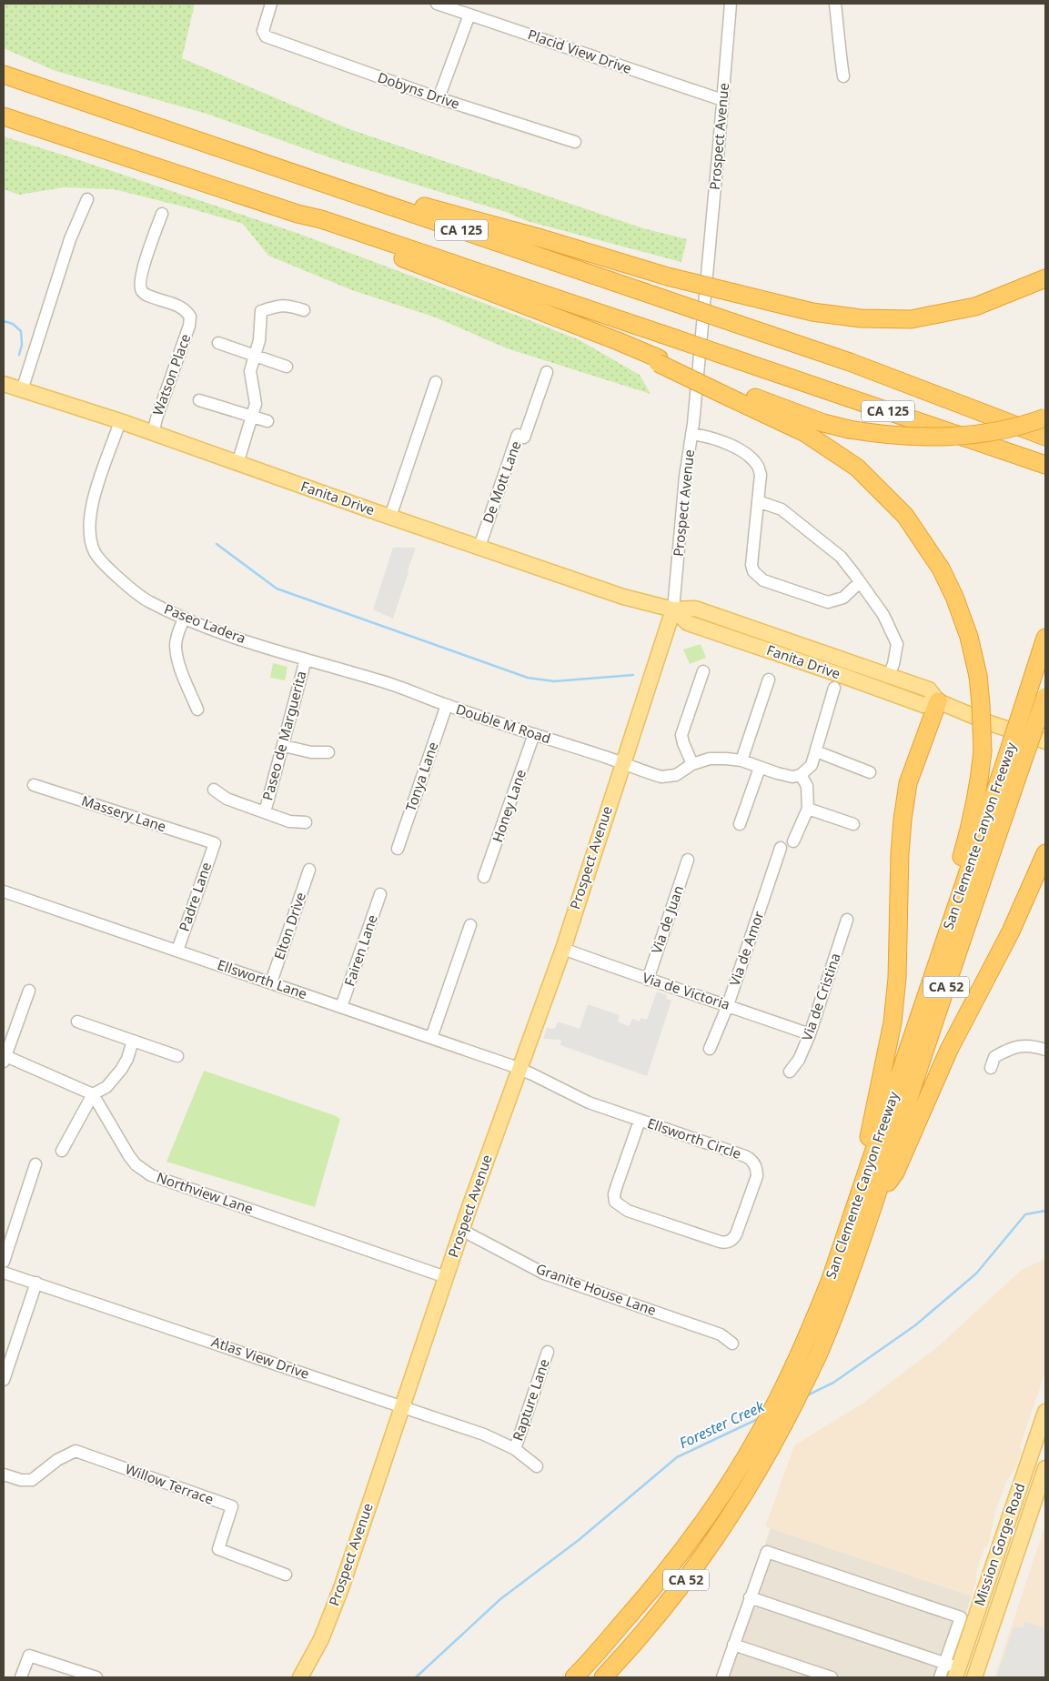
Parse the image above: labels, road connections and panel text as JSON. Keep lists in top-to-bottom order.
{
  "streets": {
    "highway": ["CA 125", "San Clemente Canyon Freeway", "CA 52"],
    "main road": ["Prospect Avenue", "Fanita Drive", "Mission Gorge Road"],
    "street": [
      "Placid View Drive",
      "Dobyns Drive",
      "Watson Place",
      "De Mott Lane",
      "Paseo Ladera",
      "Double M Road",
      "Paseo de Marguerita",
      "Tonya Lane",
      "Honey Lane",
      "Massery Lane",
      "Padre Lane",
      "Via de Juan",
      "Elton Drive",
      "Via de Amor",
      "Fairen Lane",
      "Ellsworth Lane",
      "Via de Victoria",
      "Via de Cristina",
      "Ellsworth Circle",
      "Northview Lane",
      "Granite House Lane",
      "Atlas View Drive",
      "Rapture Lane",
      "Willow Terrace"
    ]
  },
  "crossings": [
    ["Placid View Drive", "Prospect Avenue"],
    ["Prospect Avenue", "Fanita Drive"],
    ["Prospect Avenue", "Double M Road"],
    ["Prospect Avenue", "Ellsworth Lane"],
    ["Prospect Avenue", "Via de Victoria"],
    ["Prospect Avenue", "Ellsworth Circle"],
    ["Prospect Avenue", "Northview Lane"],
    ["Prospect Avenue", "Granite House Lane"],
    ["Prospect Avenue", "Atlas View Drive"],
    ["Watson Place", "Fanita Drive"],
    ["De Mott Lane", "Fanita Drive"],
    ["Fanita Drive", "Paseo Ladera"],
    ["Paseo Ladera", "Double M Road"],
    ["Paseo Ladera", "Paseo de Marguerita"],
    ["Double M Road", "Tonya Lane"],
    ["Double M Road", "Honey Lane"],
    ["Massery Lane", "Padre Lane"],
    ["Padre Lane", "Ellsworth Lane"],
    ["Via de Juan", "Via de Victoria"],
    ["Elton Drive", "Ellsworth Lane"],
    ["Via de Amor", "Via de Victoria"],
    ["Fairen Lane", "Ellsworth Lane"],
    ["Ellsworth Lane", "Ellsworth Circle"],
    ["Via de Victoria", "Via de Cristina"],
    ["Atlas View Drive", "Rapture Lane"]
  ],
  "water": ["Forester Creek"]
}
